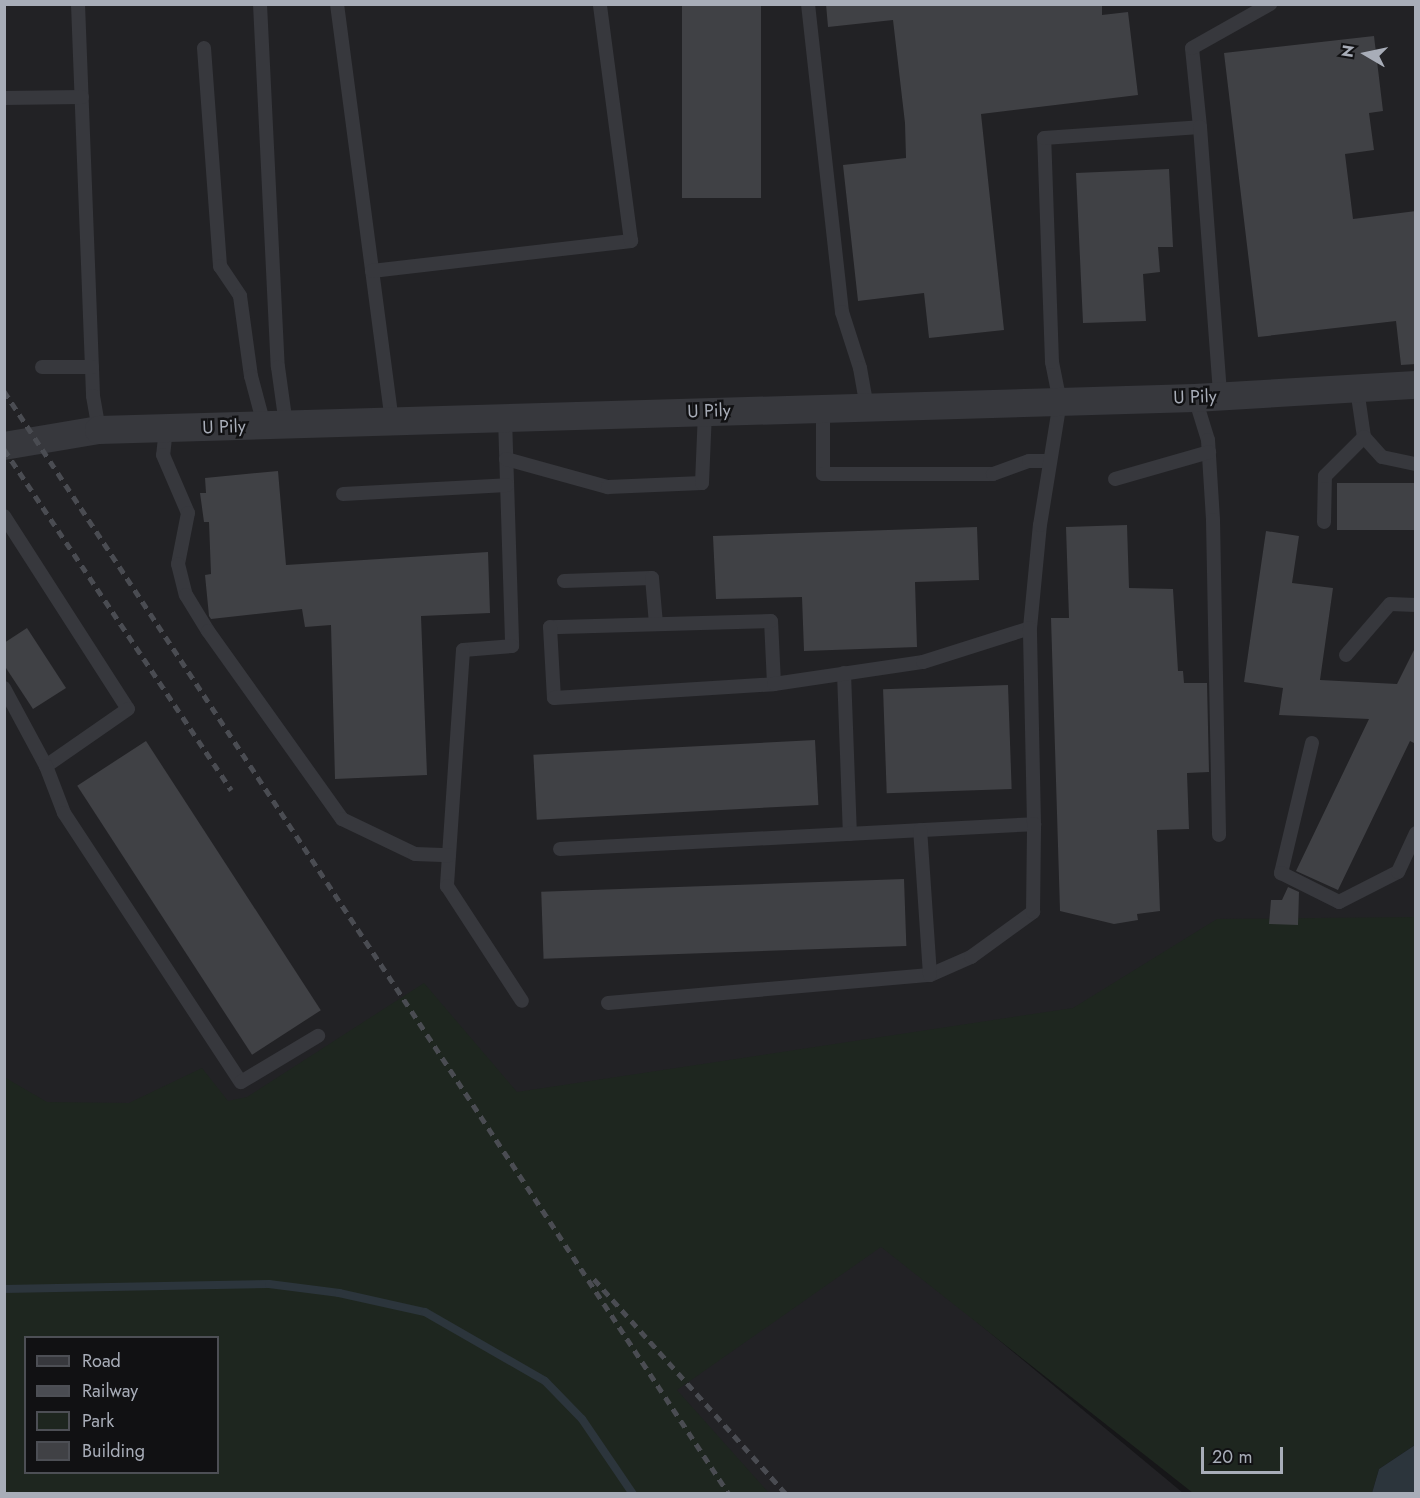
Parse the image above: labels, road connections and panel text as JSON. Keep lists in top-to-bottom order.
{
  "streets": {
    "street": ["U Pily"]
  },
  "legend": [
    "Road",
    "Railway",
    "Park",
    "Building"
  ],
  "scale_bar": "20 m",
  "north": "left"
}
